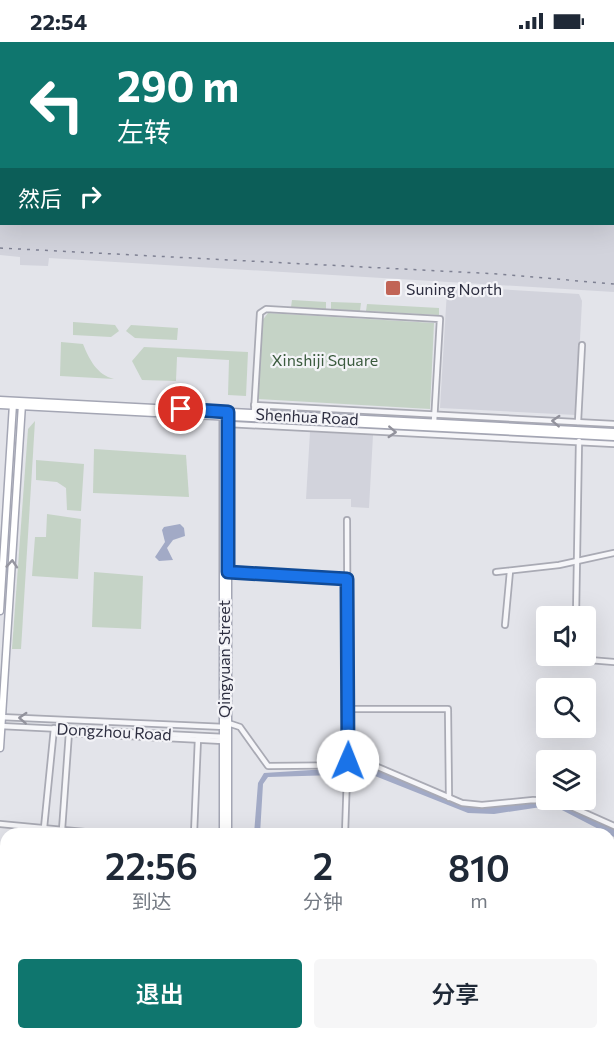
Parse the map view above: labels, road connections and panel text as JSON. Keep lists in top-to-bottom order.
{
  "streets": {
    "main road": ["Shenhua Road", "Qingyuan Street"],
    "street": ["Dongzhou Road"]
  },
  "crossings": [
    ["Shenhua Road", "Qingyuan Street"],
    ["Qingyuan Street", "Dongzhou Road"]
  ],
  "parks": ["Xinshiji Square"],
  "places": {
    "transit": ["Suning North"]
  },
  "page": {
    "status": "22:54",
    "turn": ["290 m", "左转"],
    "then": "然后",
    "eta": [
      "22:56",
      "到达",
      "2",
      "分钟",
      "810",
      "m"
    ],
    "buttons": ["退出", "分享"]
  }
}
